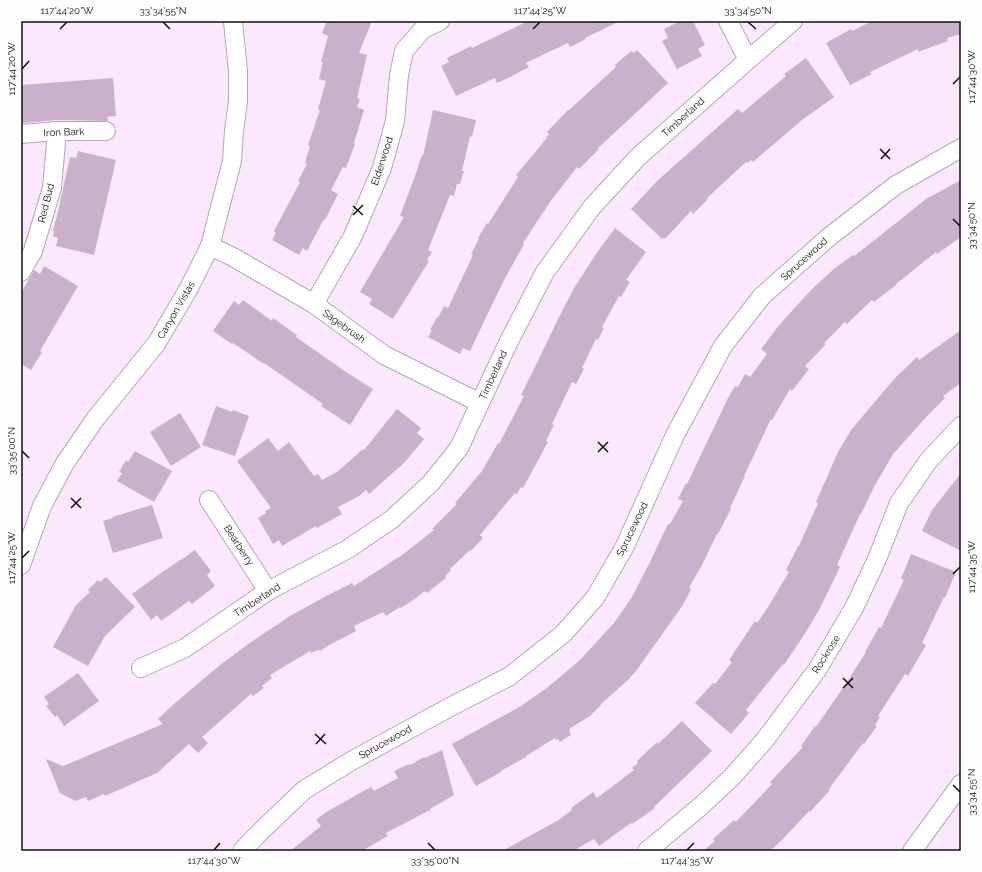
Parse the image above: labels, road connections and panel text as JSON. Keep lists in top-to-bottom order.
{
  "streets": {
    "street": [
      "Timberland",
      "Iron Bark",
      "Elderwood",
      "Red Bud",
      "Sprucewood",
      "Canyon Vistas",
      "Sagebrush",
      "Bearberry",
      "Rockrose"
    ]
  },
  "crossings": [
    ["Timberland", "Sagebrush"],
    ["Timberland", "Bearberry"],
    ["Iron Bark", "Red Bud"],
    ["Elderwood", "Sagebrush"],
    ["Canyon Vistas", "Sagebrush"]
  ],
  "coordinates": [
    "117°44'20\"W",
    "33°34'55\"N",
    "117°44'25\"W",
    "33°34'50\"N",
    "117°44'30\"W",
    "33°35'00\"N",
    "117°44'35\"W"
  ]
}
